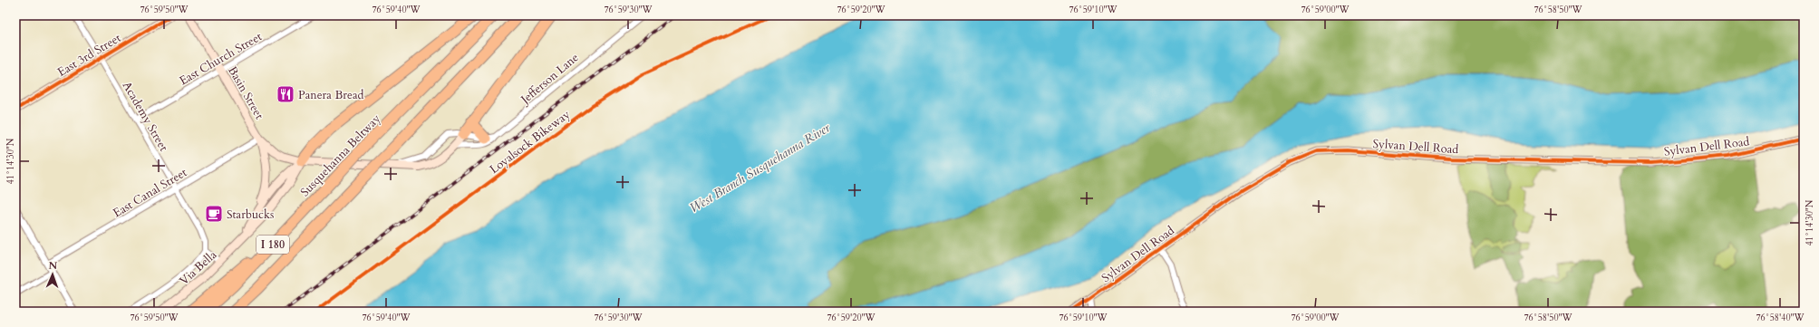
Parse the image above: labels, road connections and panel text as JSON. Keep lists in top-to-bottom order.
{
  "streets": {
    "highway": ["Susquehanna Beltway", "I 180"],
    "main road": ["East 3rd Street", "Basin Street", "Via Bella"],
    "street": [
      "East Church Street",
      "Jefferson Lane",
      "Academy Street",
      "Sylvan Dell Road",
      "East Canal Street"
    ],
    "cycle path": ["Loyalsock Bikeway"]
  },
  "crossings": [
    ["East 3rd Street", "Academy Street"],
    ["East Church Street", "Basin Street"],
    ["East Church Street", "Academy Street"],
    ["Basin Street", "East Canal Street"],
    ["Basin Street", "Via Bella"],
    ["Academy Street", "East Canal Street"]
  ],
  "water": ["West Branch Susquehanna River"],
  "places": {
    "restaurant": ["Panera Bread"],
    "cafe": ["Starbucks"]
  },
  "north": "top",
  "coordinates": [
    "76°59'50\"W",
    "76°59'40\"W",
    "76°59'30\"W",
    "76°59'20\"W",
    "76°59'10\"W",
    "76°59'00\"W",
    "76°58'50\"W",
    "41°14'30\"N",
    "76°58'40\"W"
  ]
}
